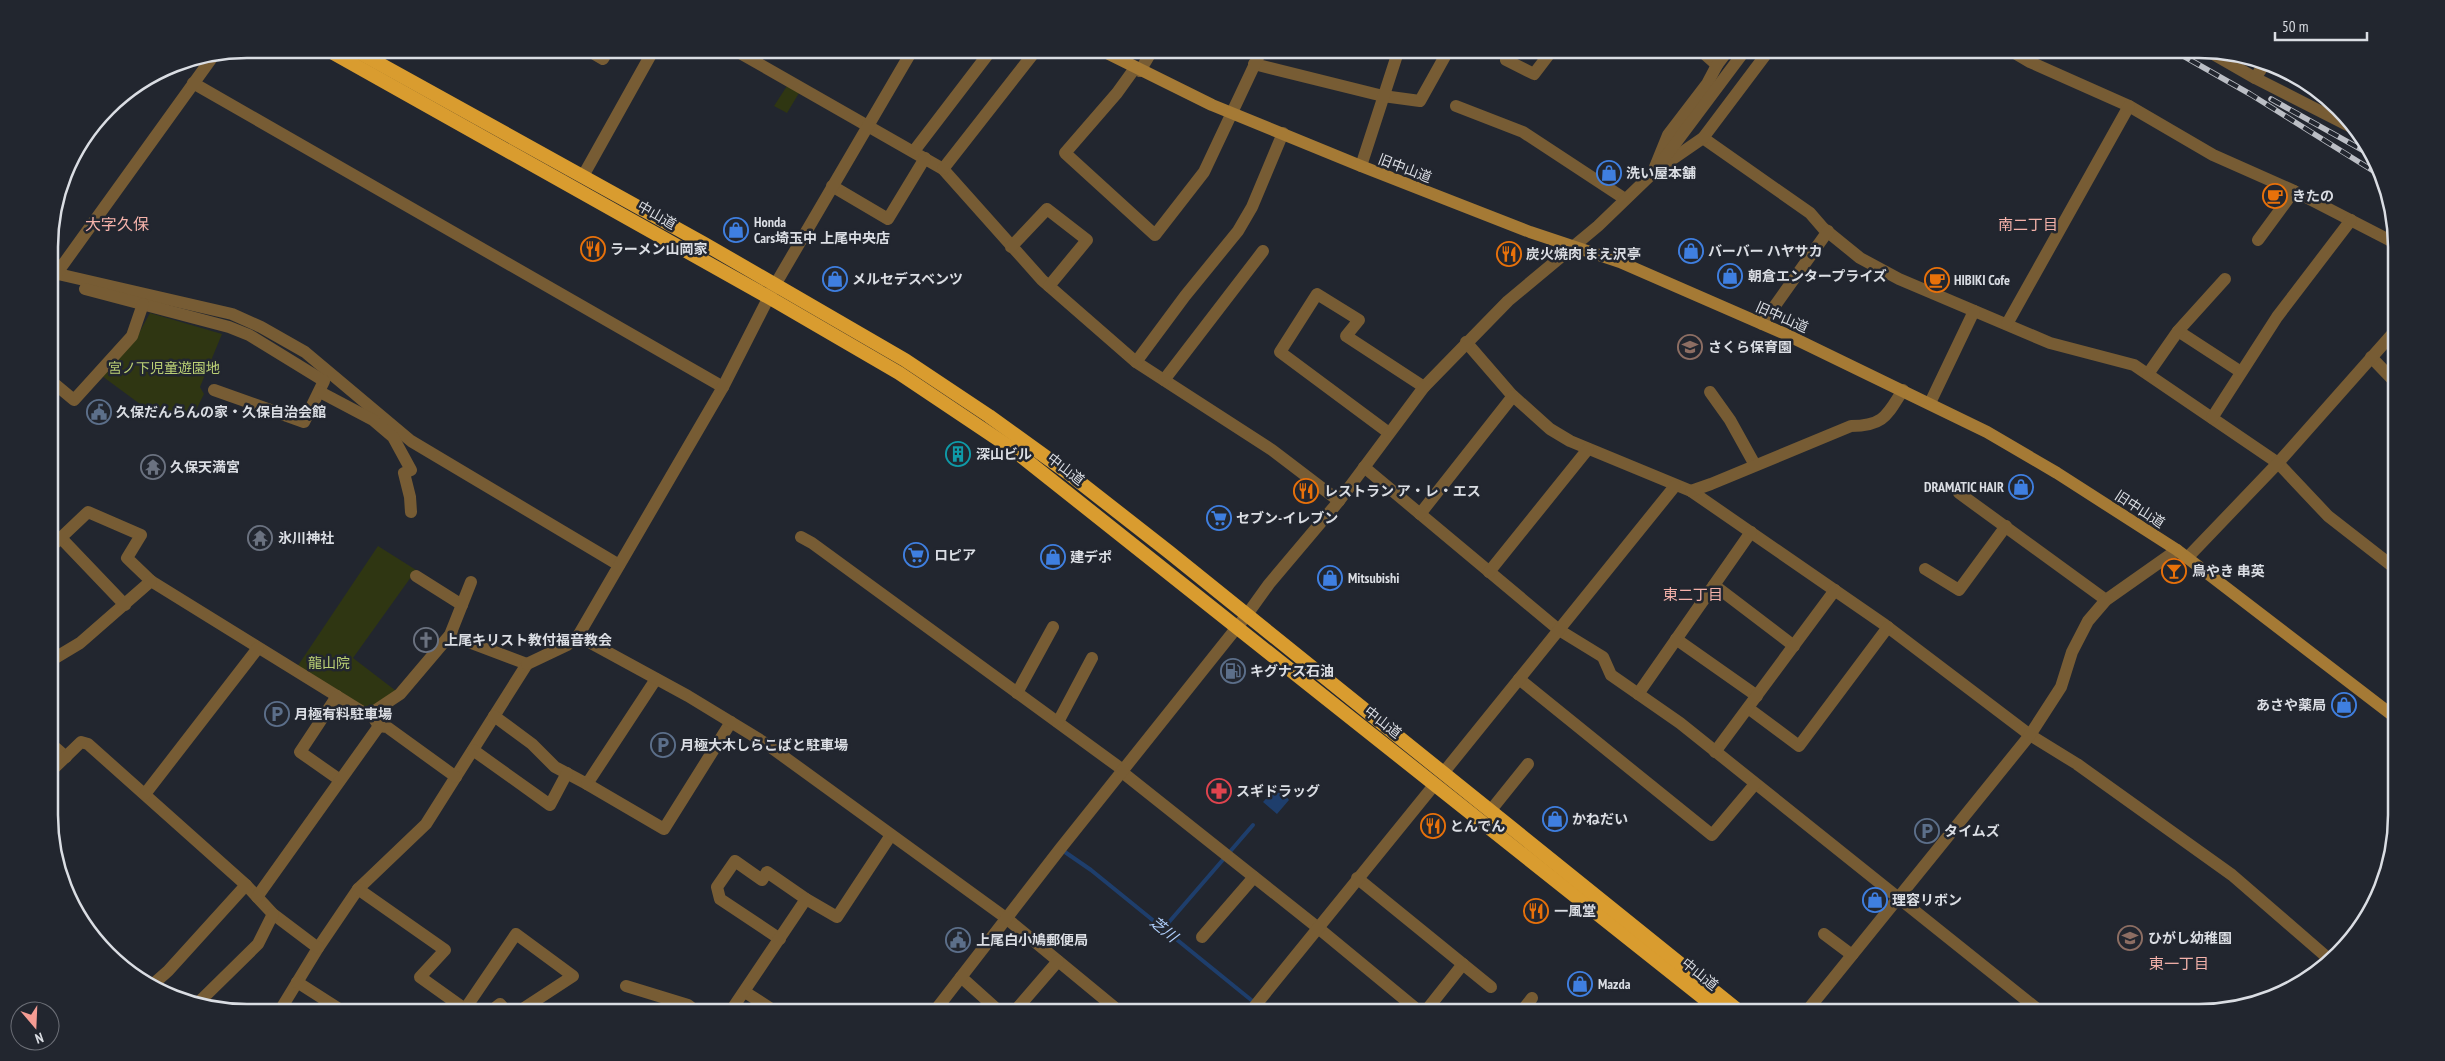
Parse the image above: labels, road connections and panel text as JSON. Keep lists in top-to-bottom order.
{
  "streets": {
    "highway": ["中山道"],
    "main road": ["旧中山道"]
  },
  "districts": [
    "大字久保",
    "南二丁目",
    "東二丁目",
    "東一丁目"
  ],
  "water": ["芝川"],
  "parks": ["宮ノ下児童遊園地", "龍山院"],
  "places": {
    "shop": [
      "洗い屋本舗",
      "Honda Cars埼玉中 上尾中央店",
      "バーバー ハヤサカ",
      "朝倉エンタープライズ",
      "メルセデスベンツ",
      "DRAMATIC HAIR",
      "建デポ",
      "Mitsubishi",
      "あさや薬局",
      "かねだい",
      "理容リボン",
      "Mazda"
    ],
    "cafe": ["きたの", "HIBIKI Cofe"],
    "restaurant": [
      "ラーメン山岡家",
      "炭火焼肉 まえ沢亭",
      "レストラン ア・レ・エス",
      "とんでん",
      "一風堂"
    ],
    "school or university": ["さくら保育園", "ひがし幼稚園"],
    "public building": ["久保だんらんの家・久保自治会館", "上尾白小鳩郵便局"],
    "building": ["深山ビル"],
    "temple": ["久保天満宮", "氷川神社"],
    "supermarket": ["セブン-イレブン", "ロピア"],
    "bar": ["鳥やき 串英"],
    "church": ["上尾キリスト教付福音教会"],
    "fuel station": ["キグナス石油"],
    "parking": ["月極有料駐車場", "月極大木しらこばと駐車場", "タイムズ"],
    "pharmacy": ["スギドラッグ"]
  },
  "scale_bar": "50 m",
  "north": "bottom"
}
